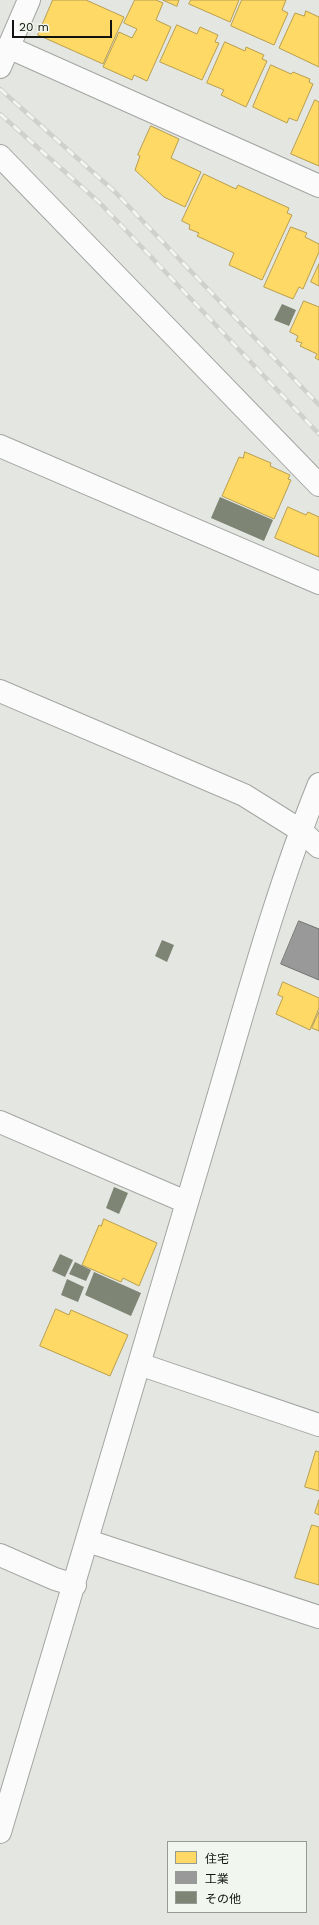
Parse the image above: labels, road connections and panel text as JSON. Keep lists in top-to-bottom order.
{
  "legend": ["住宅", "工業", "その他"],
  "scale_bar": "20 m"
}
